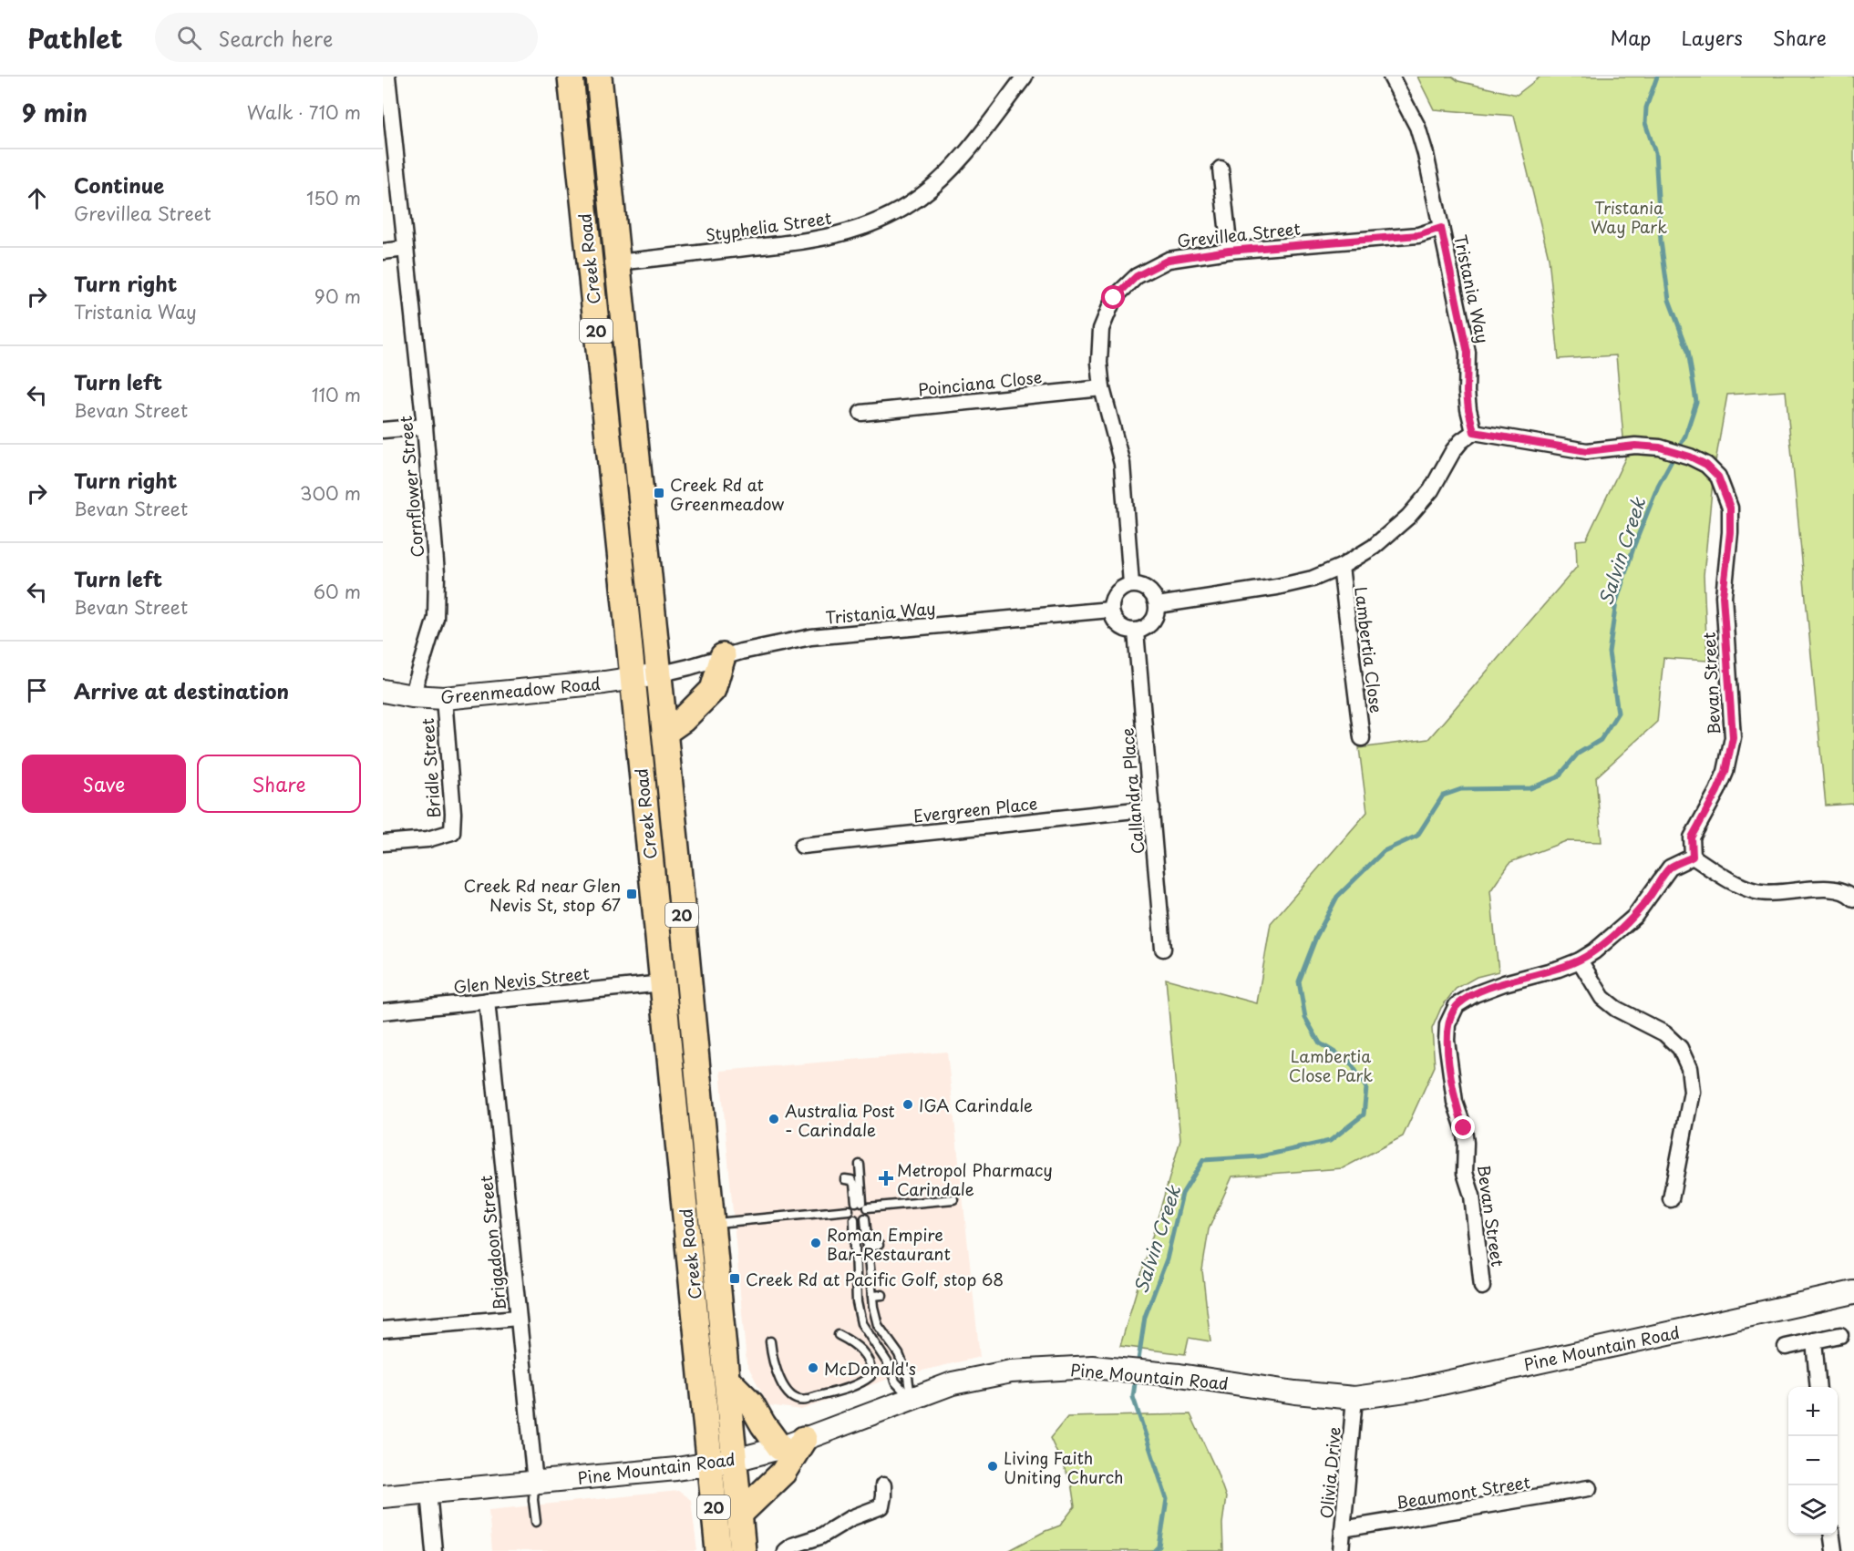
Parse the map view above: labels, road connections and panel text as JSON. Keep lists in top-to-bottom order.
{
  "streets": {
    "main road": ["Creek Road", "20"],
    "street": [
      "Styphelia Street",
      "Grevillea Street",
      "Tristania Way",
      "Poinciana Close",
      "Cornflower Street",
      "Lambertia Close",
      "Bevan Street",
      "Greenmeadow Road",
      "Bridle Street",
      "Callandra Place",
      "Evergreen Place",
      "Glen Nevis Street",
      "Brigadoon Street",
      "Pine Mountain Road",
      "Olivia Drive",
      "Beaumont Street"
    ]
  },
  "crossings": [
    ["Styphelia Street", "Creek Road"],
    ["Grevillea Street", "Tristania Way"],
    ["Grevillea Street", "Poinciana Close"],
    ["Grevillea Street", "Callandra Place"],
    ["Creek Road", "Tristania Way"],
    ["Creek Road", "Greenmeadow Road"],
    ["Creek Road", "Glen Nevis Street"],
    ["Creek Road", "Pine Mountain Road"],
    ["Tristania Way", "Bevan Street"],
    ["Tristania Way", "Greenmeadow Road"],
    ["Tristania Way", "Callandra Place"],
    ["Cornflower Street", "Greenmeadow Road"],
    ["Greenmeadow Road", "Bridle Street"],
    ["Callandra Place", "Evergreen Place"],
    ["Glen Nevis Street", "Brigadoon Street"],
    ["Brigadoon Street", "Pine Mountain Road"],
    ["Pine Mountain Road", "Olivia Drive"],
    ["Olivia Drive", "Beaumont Street"]
  ],
  "water": ["Salvin Creek"],
  "parks": ["Tristania Way Park", "Lambertia Close Park"],
  "places": {
    "transit": ["Creek Rd at Greenmeadow", "Creek Rd near Glen Nevis St, stop 67", "Creek Rd at Pacific Golf, stop 68"],
    "other": [
      "IGA Carindale",
      "Australia Post - Carindale",
      "Roman Empire Bar-Restaurant",
      "McDonald's",
      "Living Faith Uniting Church"
    ],
    "health": ["Metropol Pharmacy Carindale"]
  },
  "page": {
    "header": "Pathlet",
    "search": "Search here",
    "nav": ["Map", "Layers", "Share"],
    "heading": ["9 min", "Walk · 710 m"],
    "list": [
      ["Continue", "Grevillea Street", "150 m"],
      ["Turn right", "Tristania Way", "90 m"],
      ["Turn left", "Bevan Street", "110 m"],
      ["Turn right", "Bevan Street", "300 m"],
      ["Turn left", "Bevan Street", "60 m"],
      "Arrive at destination"
    ],
    "buttons": ["Save", "Share"],
    "map_buttons": ["+", "−"]
  }
}
